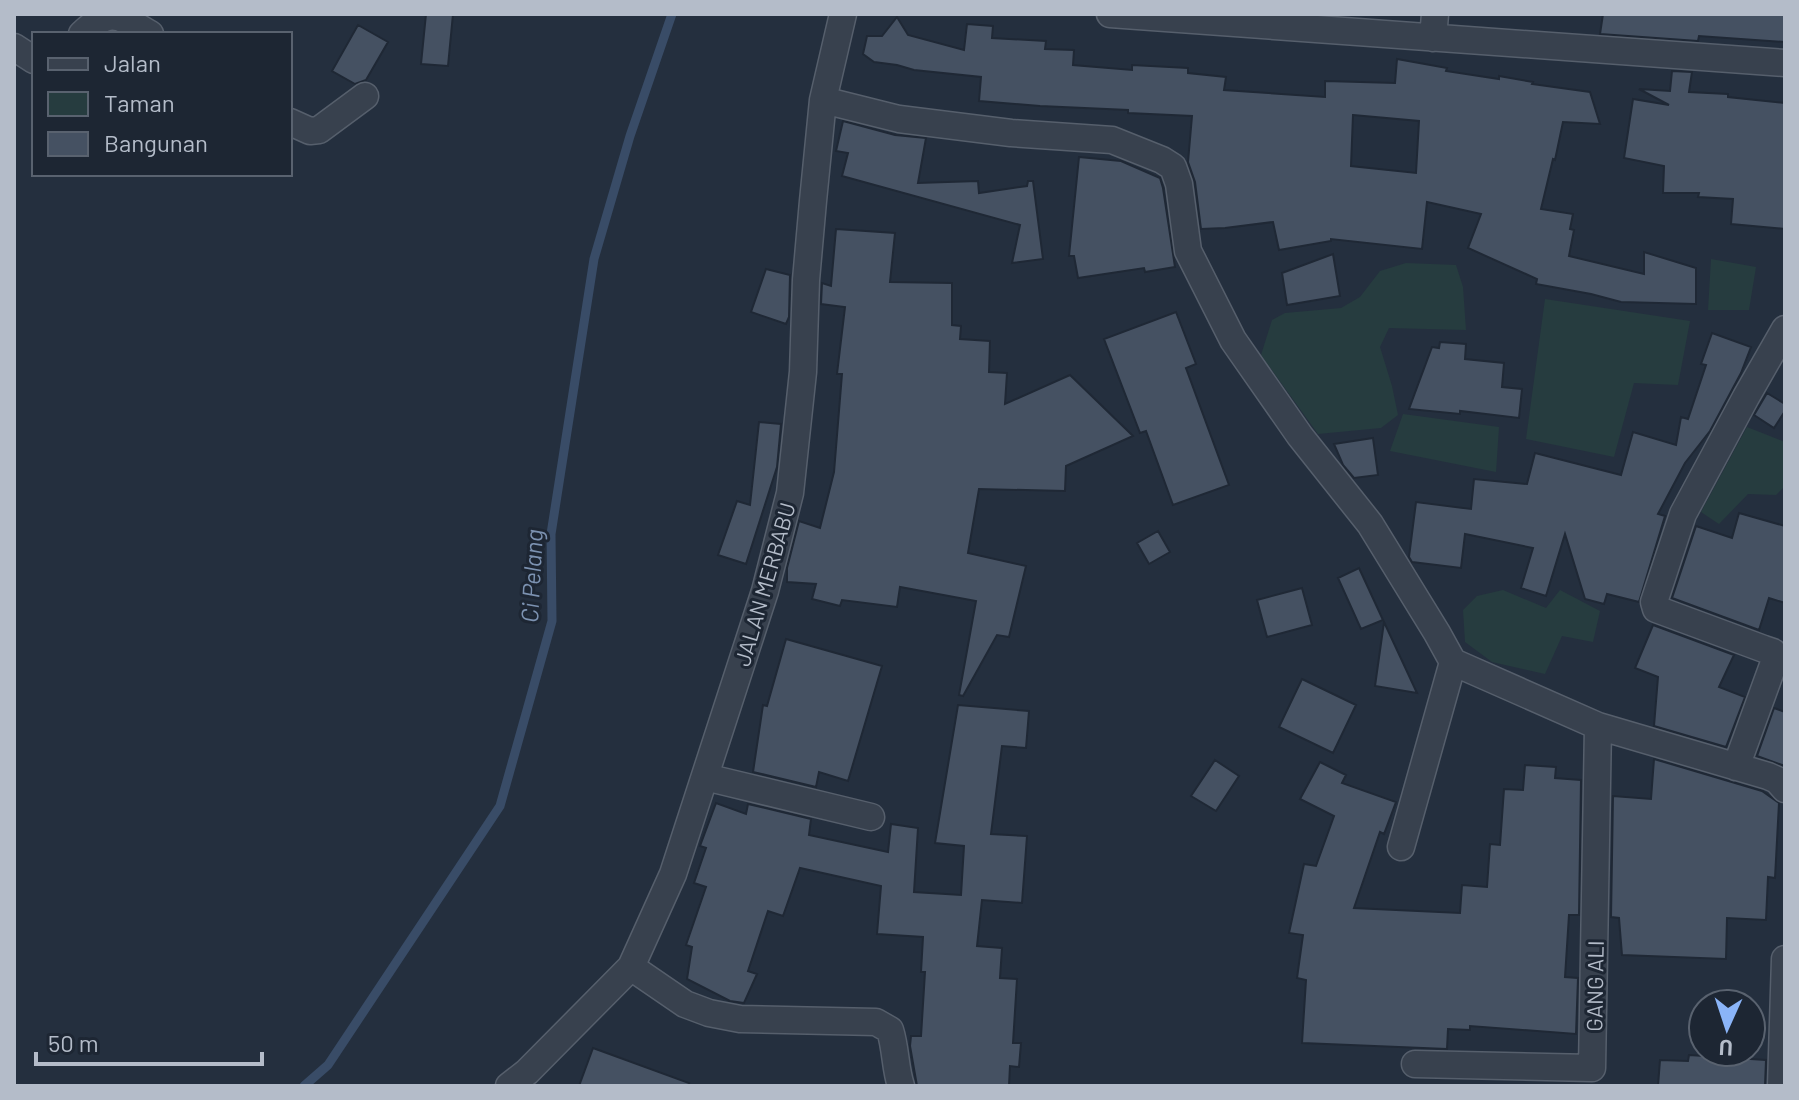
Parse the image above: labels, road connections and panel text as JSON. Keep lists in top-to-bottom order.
{
  "streets": {
    "street": ["JALAN MERBABU", "GANG ALI"]
  },
  "water": ["Ci Pelang"],
  "legend": ["Jalan", "Taman", "Bangunan"],
  "scale_bar": "50 m",
  "north": "bottom"
}
